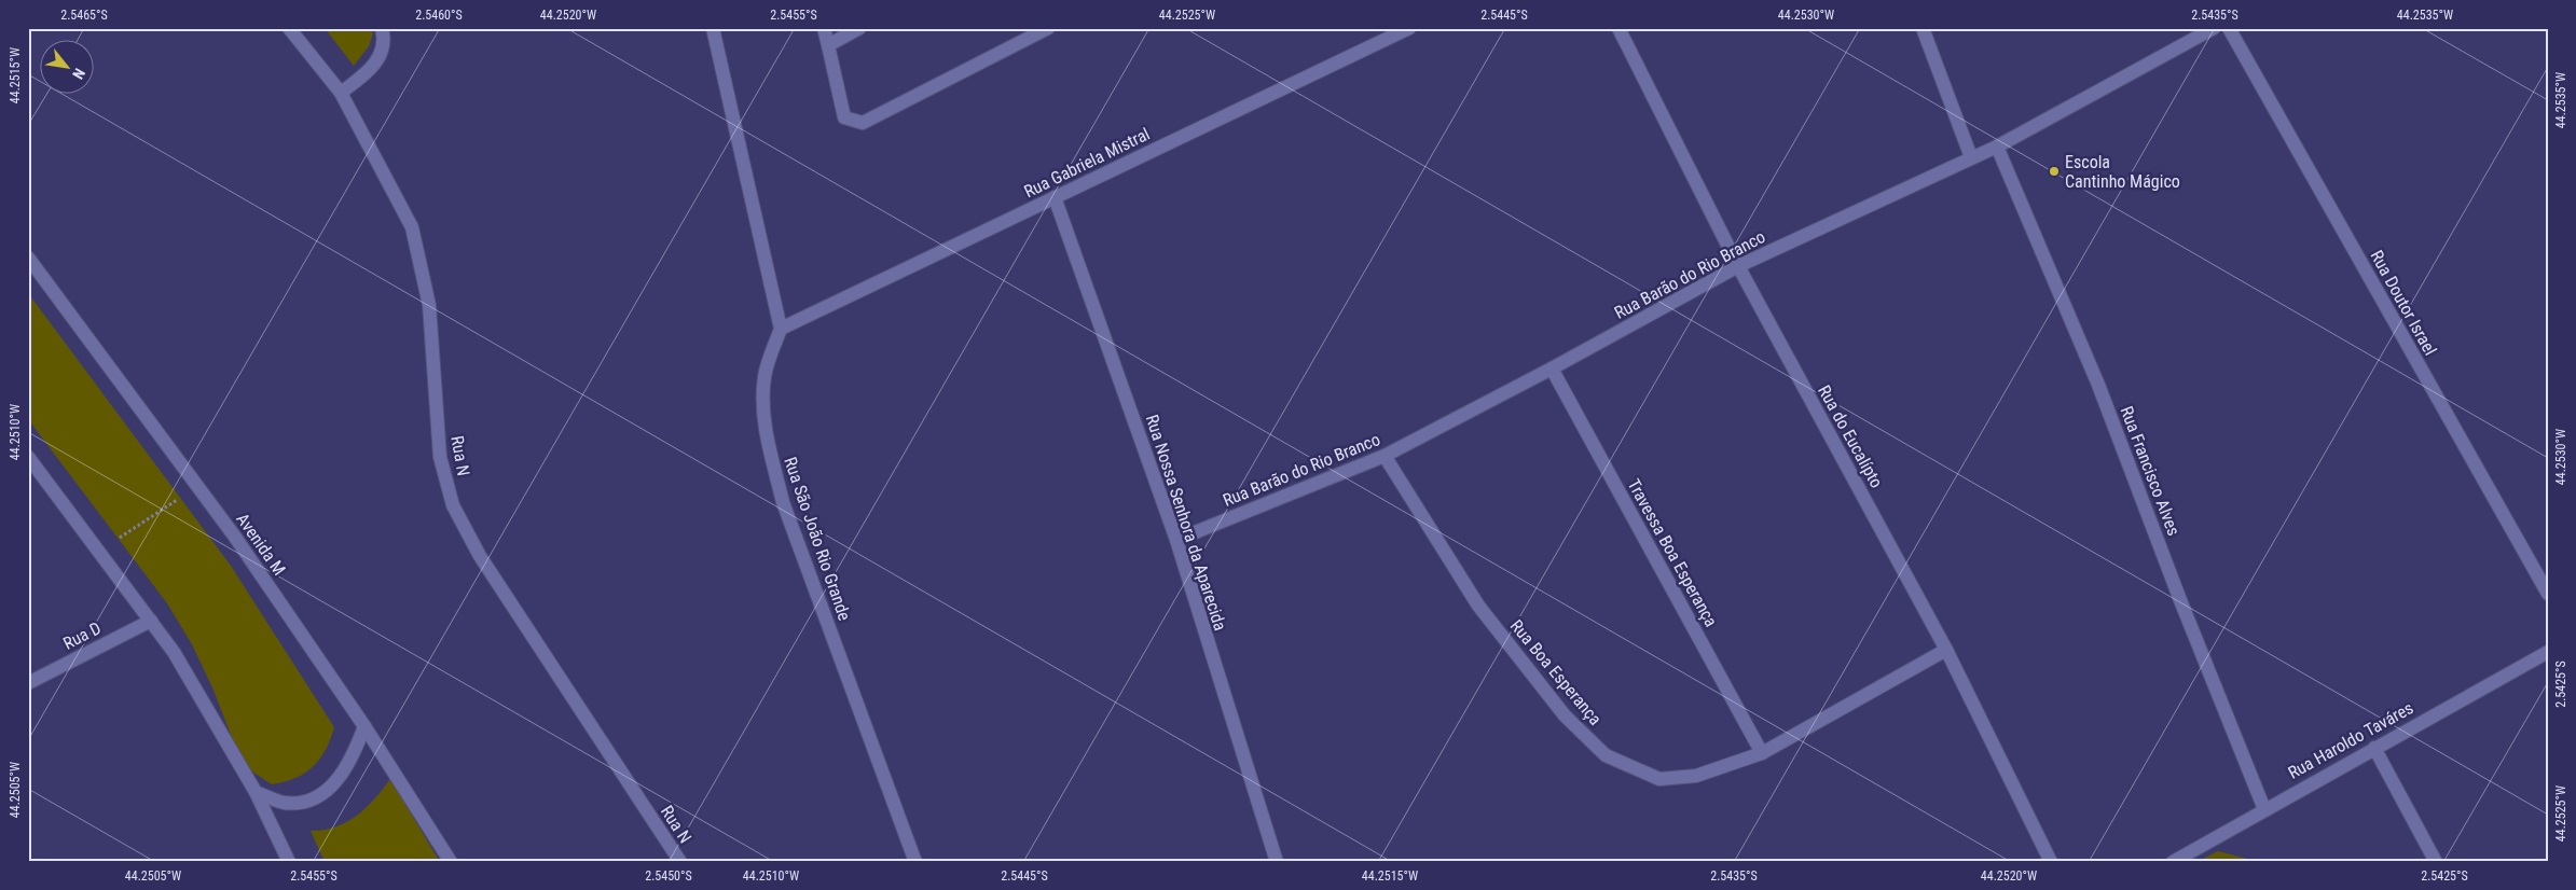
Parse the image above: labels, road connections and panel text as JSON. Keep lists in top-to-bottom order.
{
  "streets": {
    "street": [
      "Rua Gabriela Mistral",
      "Rua Barão do Rio Branco",
      "Rua Doutor Israel",
      "Rua do Eucalípto",
      "Rua N",
      "Rua Francisco Alves",
      "Rua Nossa Senhora da Aparecida",
      "Rua São João Rio Grande",
      "Avenida M",
      "Travessa Boa Esperança",
      "Rua D",
      "Rua Boa Esperança",
      "Rua Haroldo Taváres"
    ]
  },
  "crossings": [
    ["Rua Gabriela Mistral", "Rua Nossa Senhora da Aparecida"],
    ["Rua Gabriela Mistral", "Rua São João Rio Grande"],
    ["Rua Barão do Rio Branco", "Rua do Eucalípto"],
    ["Rua Barão do Rio Branco", "Rua Francisco Alves"],
    ["Rua Barão do Rio Branco", "Rua Nossa Senhora da Aparecida"],
    ["Rua Barão do Rio Branco", "Travessa Boa Esperança"],
    ["Rua Barão do Rio Branco", "Rua Boa Esperança"],
    ["Rua do Eucalípto", "Rua Boa Esperança"],
    ["Rua Francisco Alves", "Rua Haroldo Taváres"],
    ["Travessa Boa Esperança", "Rua Boa Esperança"]
  ],
  "places": ["Escola Cantinho Mágico"],
  "north": "bottom right",
  "coordinates": [
    "2.5465°S",
    "2.5460°S",
    "44.2520°W",
    "2.5455°S",
    "44.2525°W",
    "2.5445°S",
    "44.2530°W",
    "2.5435°S",
    "44.2535°W",
    "44.2515°W",
    "44.2510°W",
    "2.5425°S",
    "44.2505°W",
    "2.5450°S"
  ]
}
